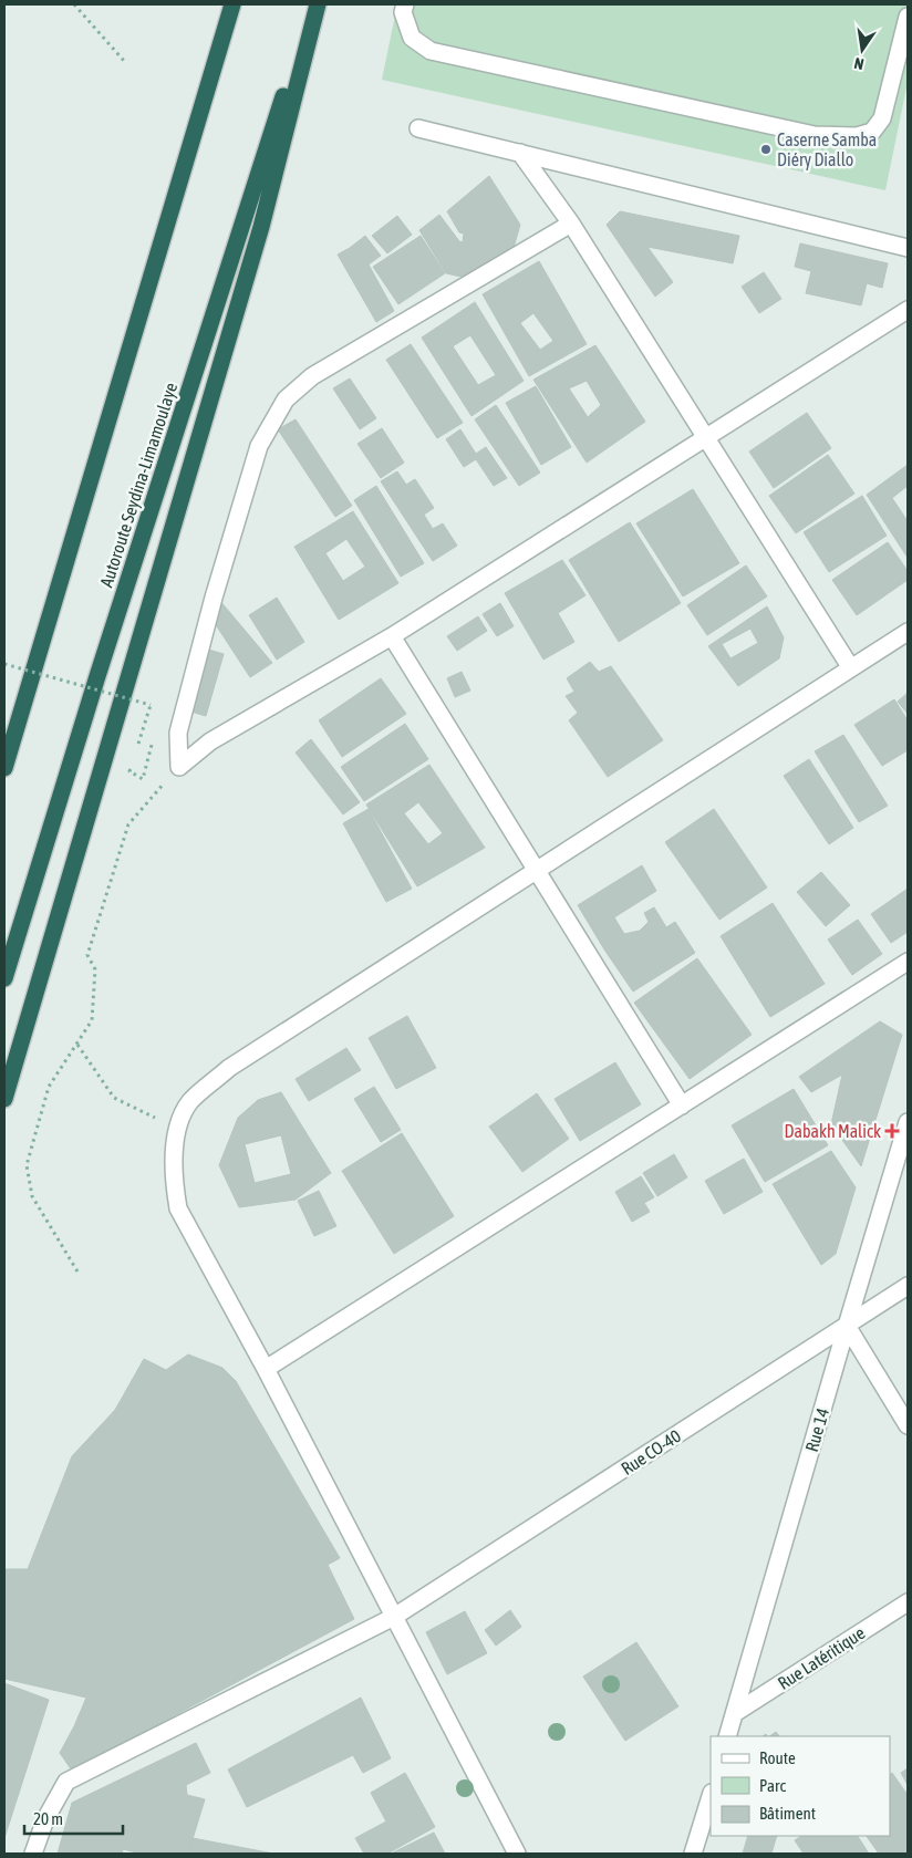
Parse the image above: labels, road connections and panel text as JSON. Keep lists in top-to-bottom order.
{
  "streets": {
    "highway": ["Autoroute Seydina-Limamoulaye"],
    "street": ["Rue 14", "Rue CO-40", "Rue Latéritique"]
  },
  "crossings": [
    ["Rue 14", "Rue CO-40"],
    ["Rue 14", "Rue Latéritique"]
  ],
  "places": {
    "other": ["Caserne Samba Diéry Diallo"],
    "health": ["Dabakh Malick"]
  },
  "legend": ["Route", "Parc", "Bâtiment"],
  "scale_bar": "20 m",
  "north": "bottom"
}
